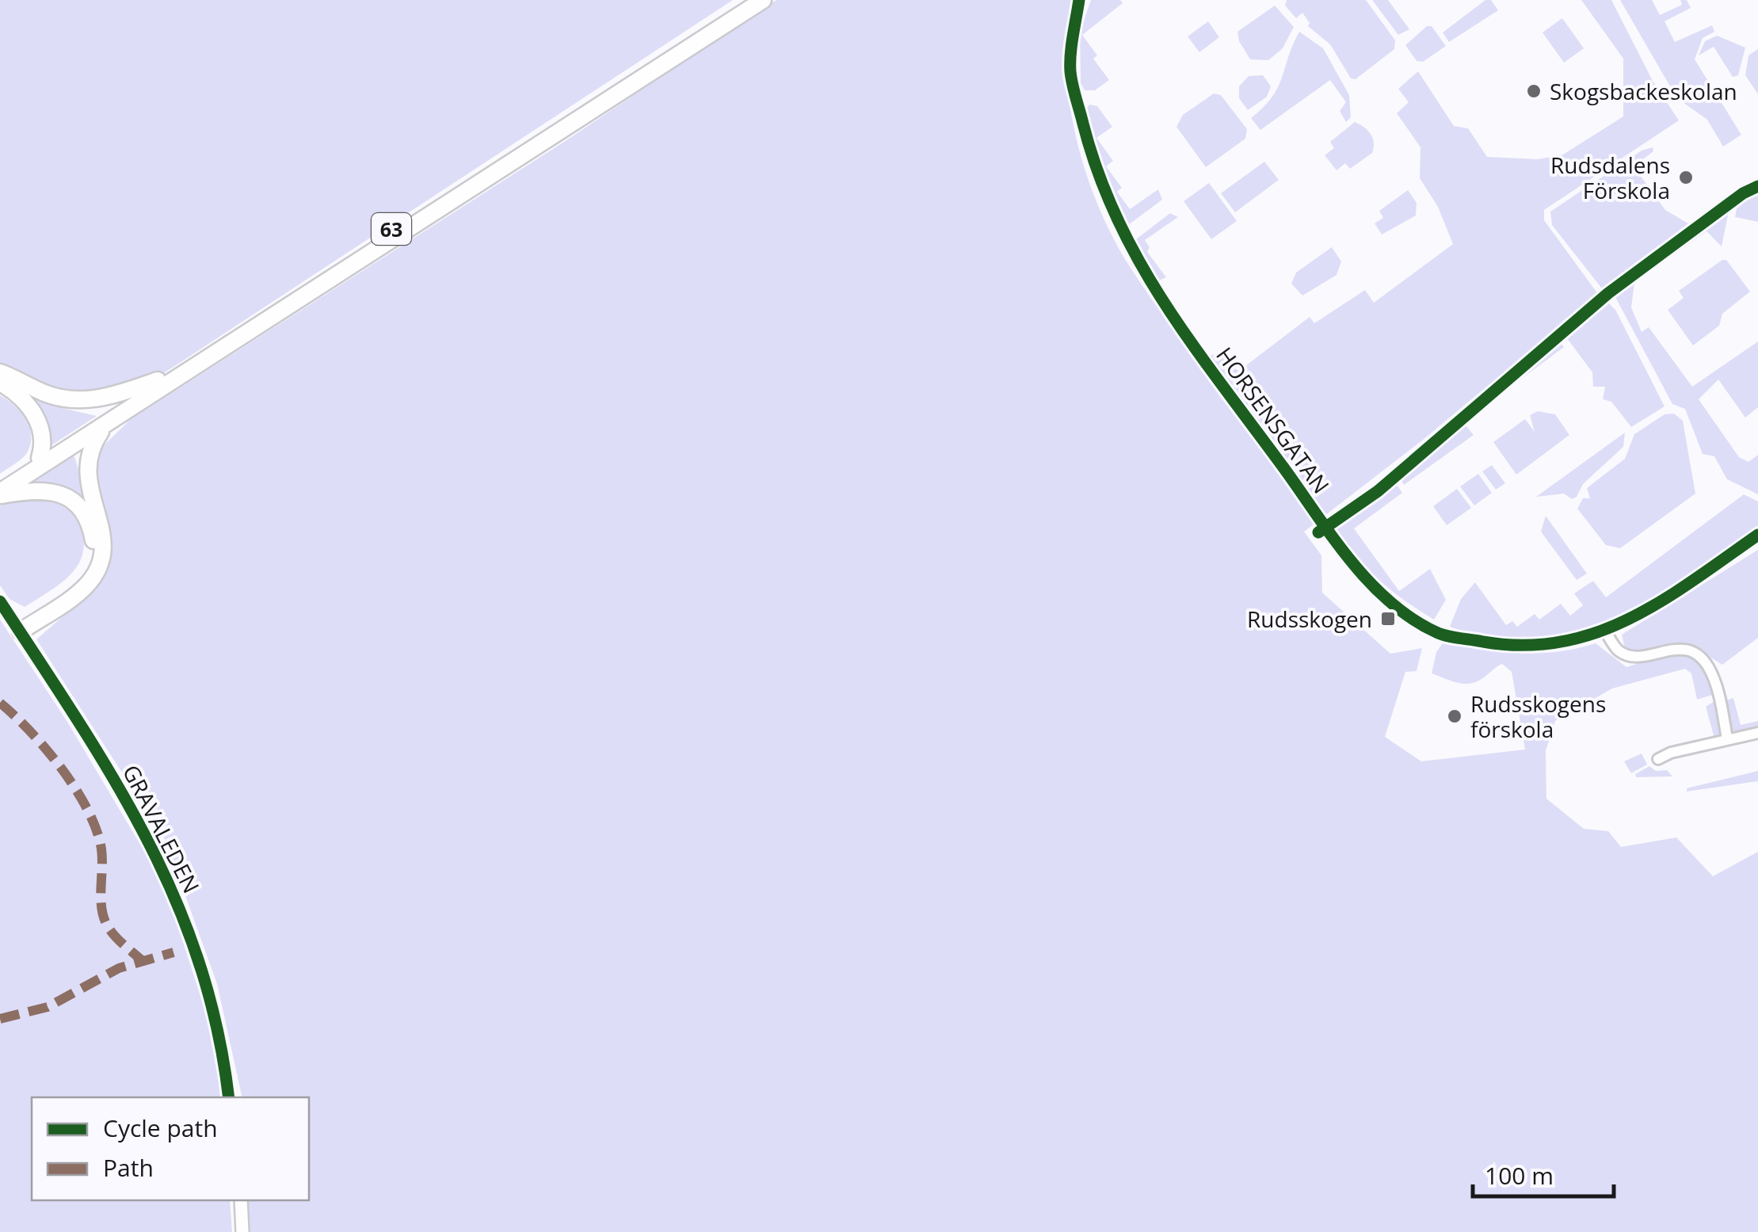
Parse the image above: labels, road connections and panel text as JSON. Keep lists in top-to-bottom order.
{
  "streets": {
    "main road": ["63"],
    "street": ["HORSENSGATAN", "GRAVALEDEN"]
  },
  "places": {
    "other": ["Skogsbackeskolan", "Rudsdalens Förskola", "Rudsskogens förskola"],
    "transit": ["Rudsskogen"]
  },
  "legend": ["Cycle path", "Path"],
  "scale_bar": "100 m"
}
